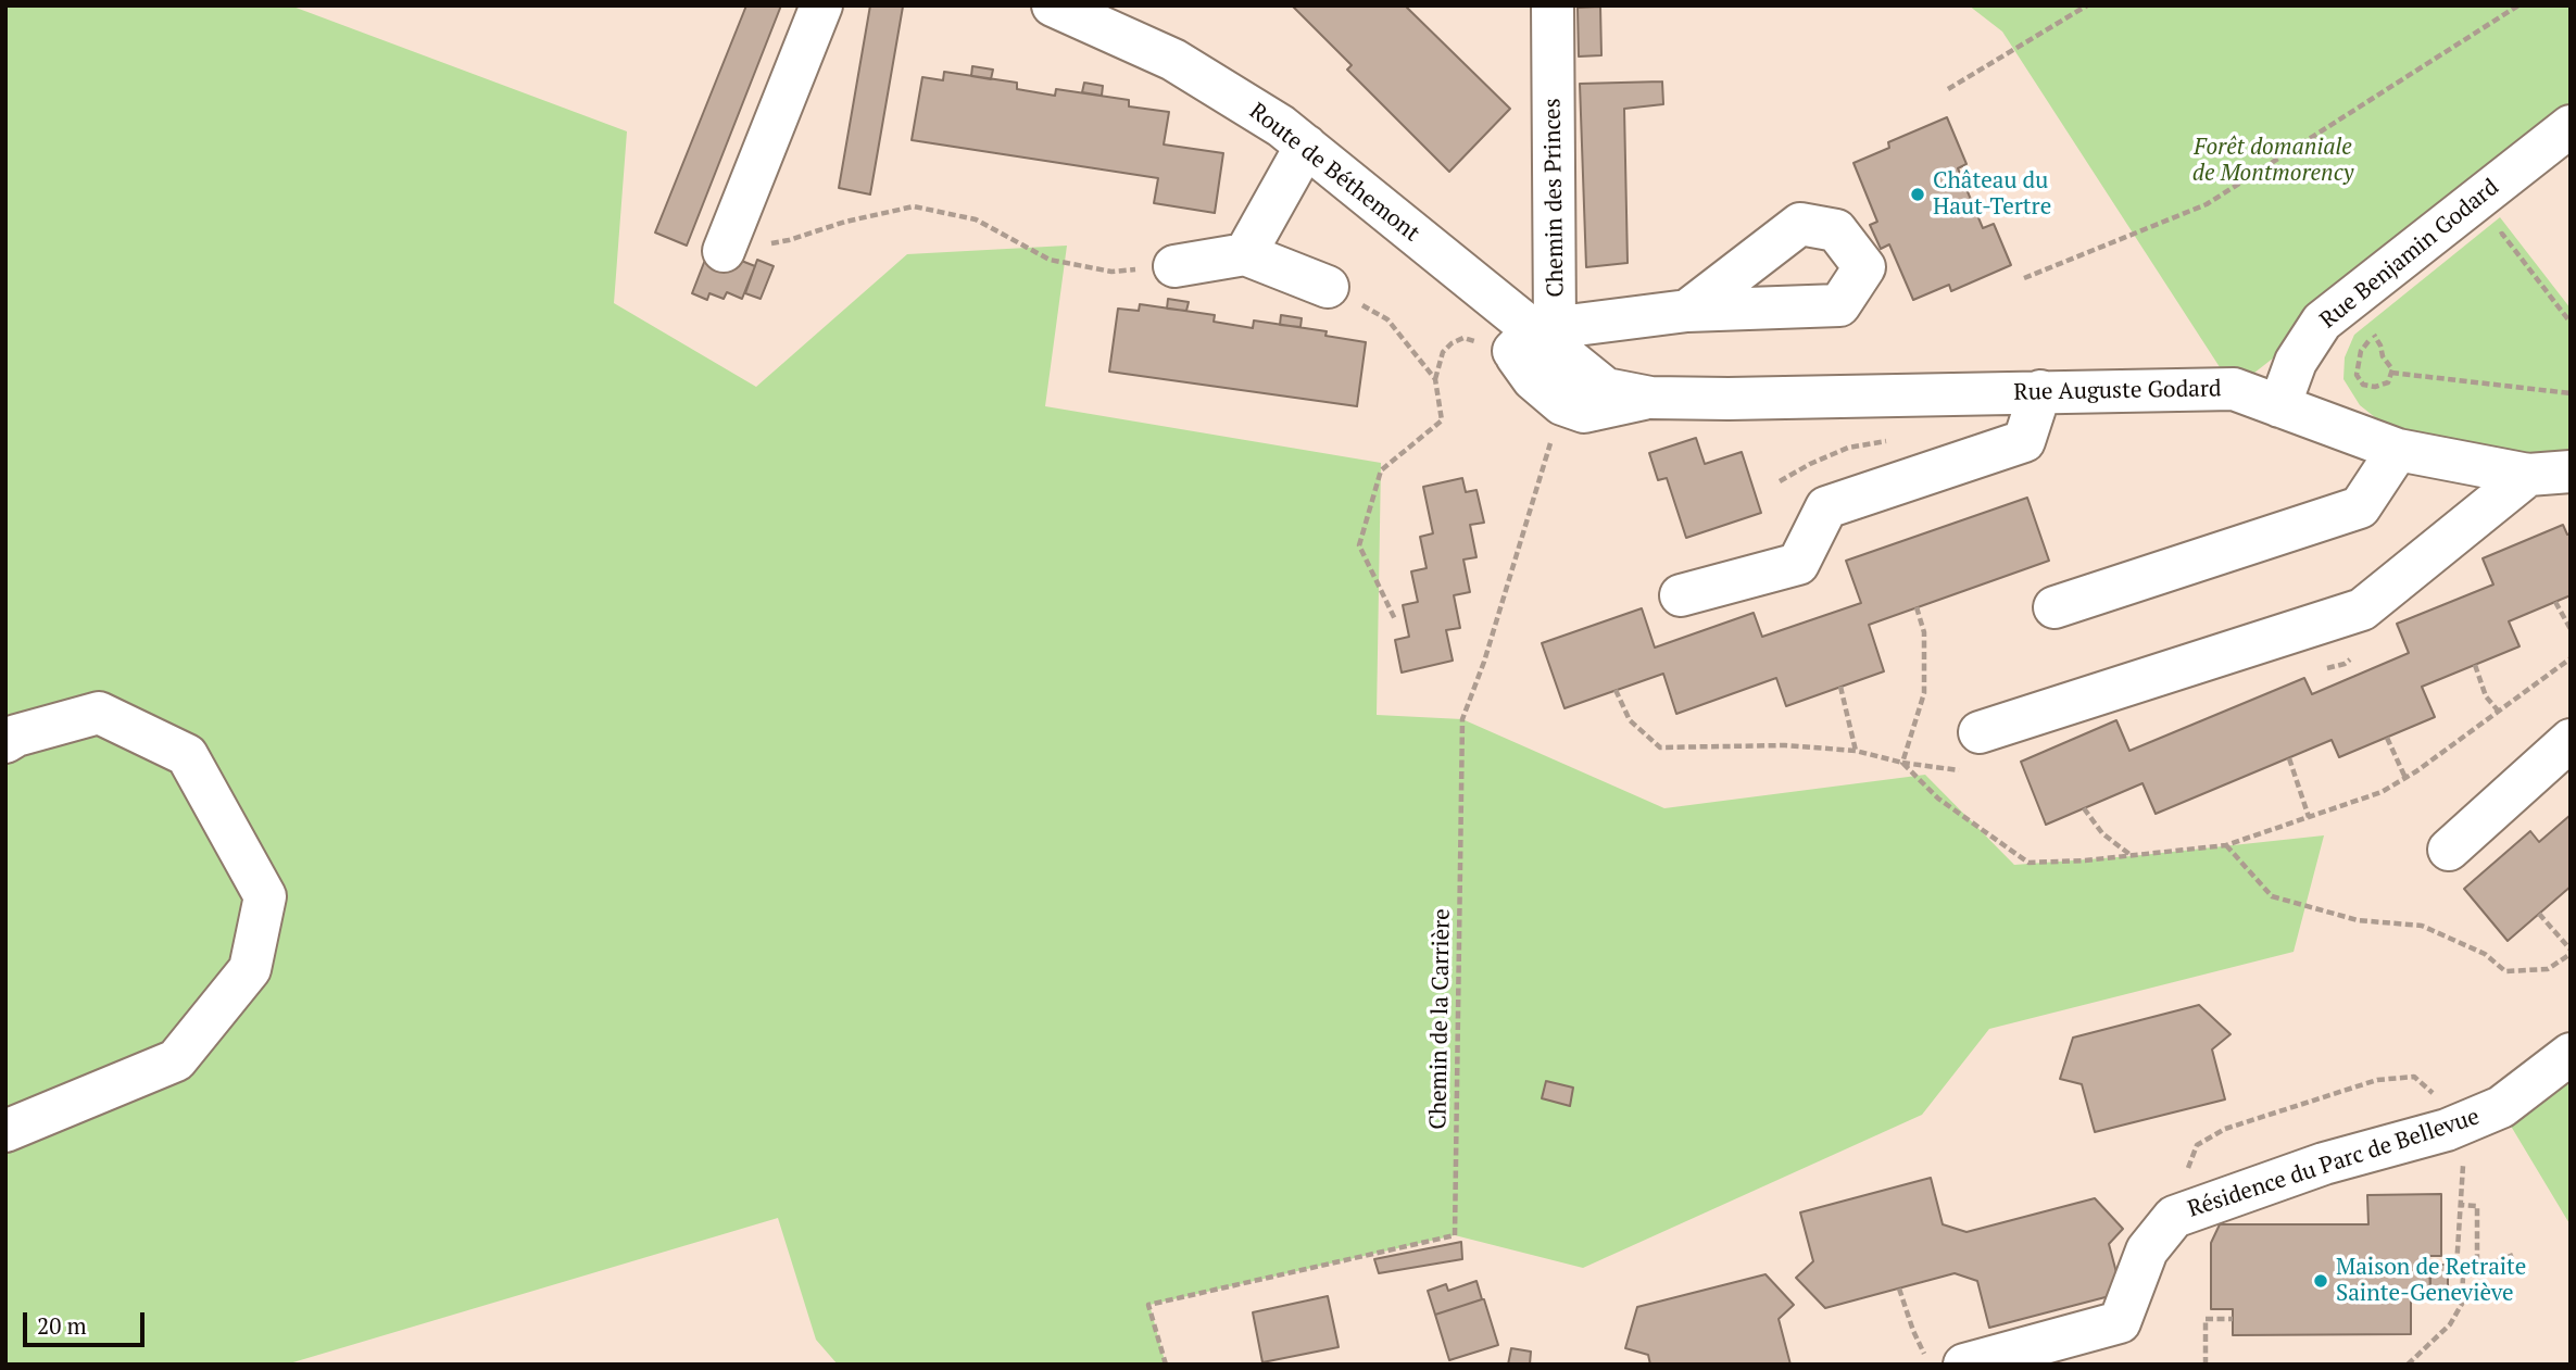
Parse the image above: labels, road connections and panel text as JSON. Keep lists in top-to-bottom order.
{
  "streets": {
    "street": [
      "Route de Béthemont",
      "Chemin des Princes",
      "Rue Benjamin Godard",
      "Rue Auguste Godard",
      "Résidence du Parc de Bellevue"
    ],
    "path": ["Chemin de la Carrière"]
  },
  "crossings": [
    ["Route de Béthemont", "Chemin des Princes"],
    ["Route de Béthemont", "Rue Auguste Godard"],
    ["Chemin des Princes", "Rue Auguste Godard"],
    ["Rue Benjamin Godard", "Rue Auguste Godard"]
  ],
  "parks": ["Forêt domaniale de Montmorency"],
  "places": ["Château du Haut-Tertre", "Maison de Retraite Sainte-Geneviève"],
  "scale_bar": "20 m"
}
